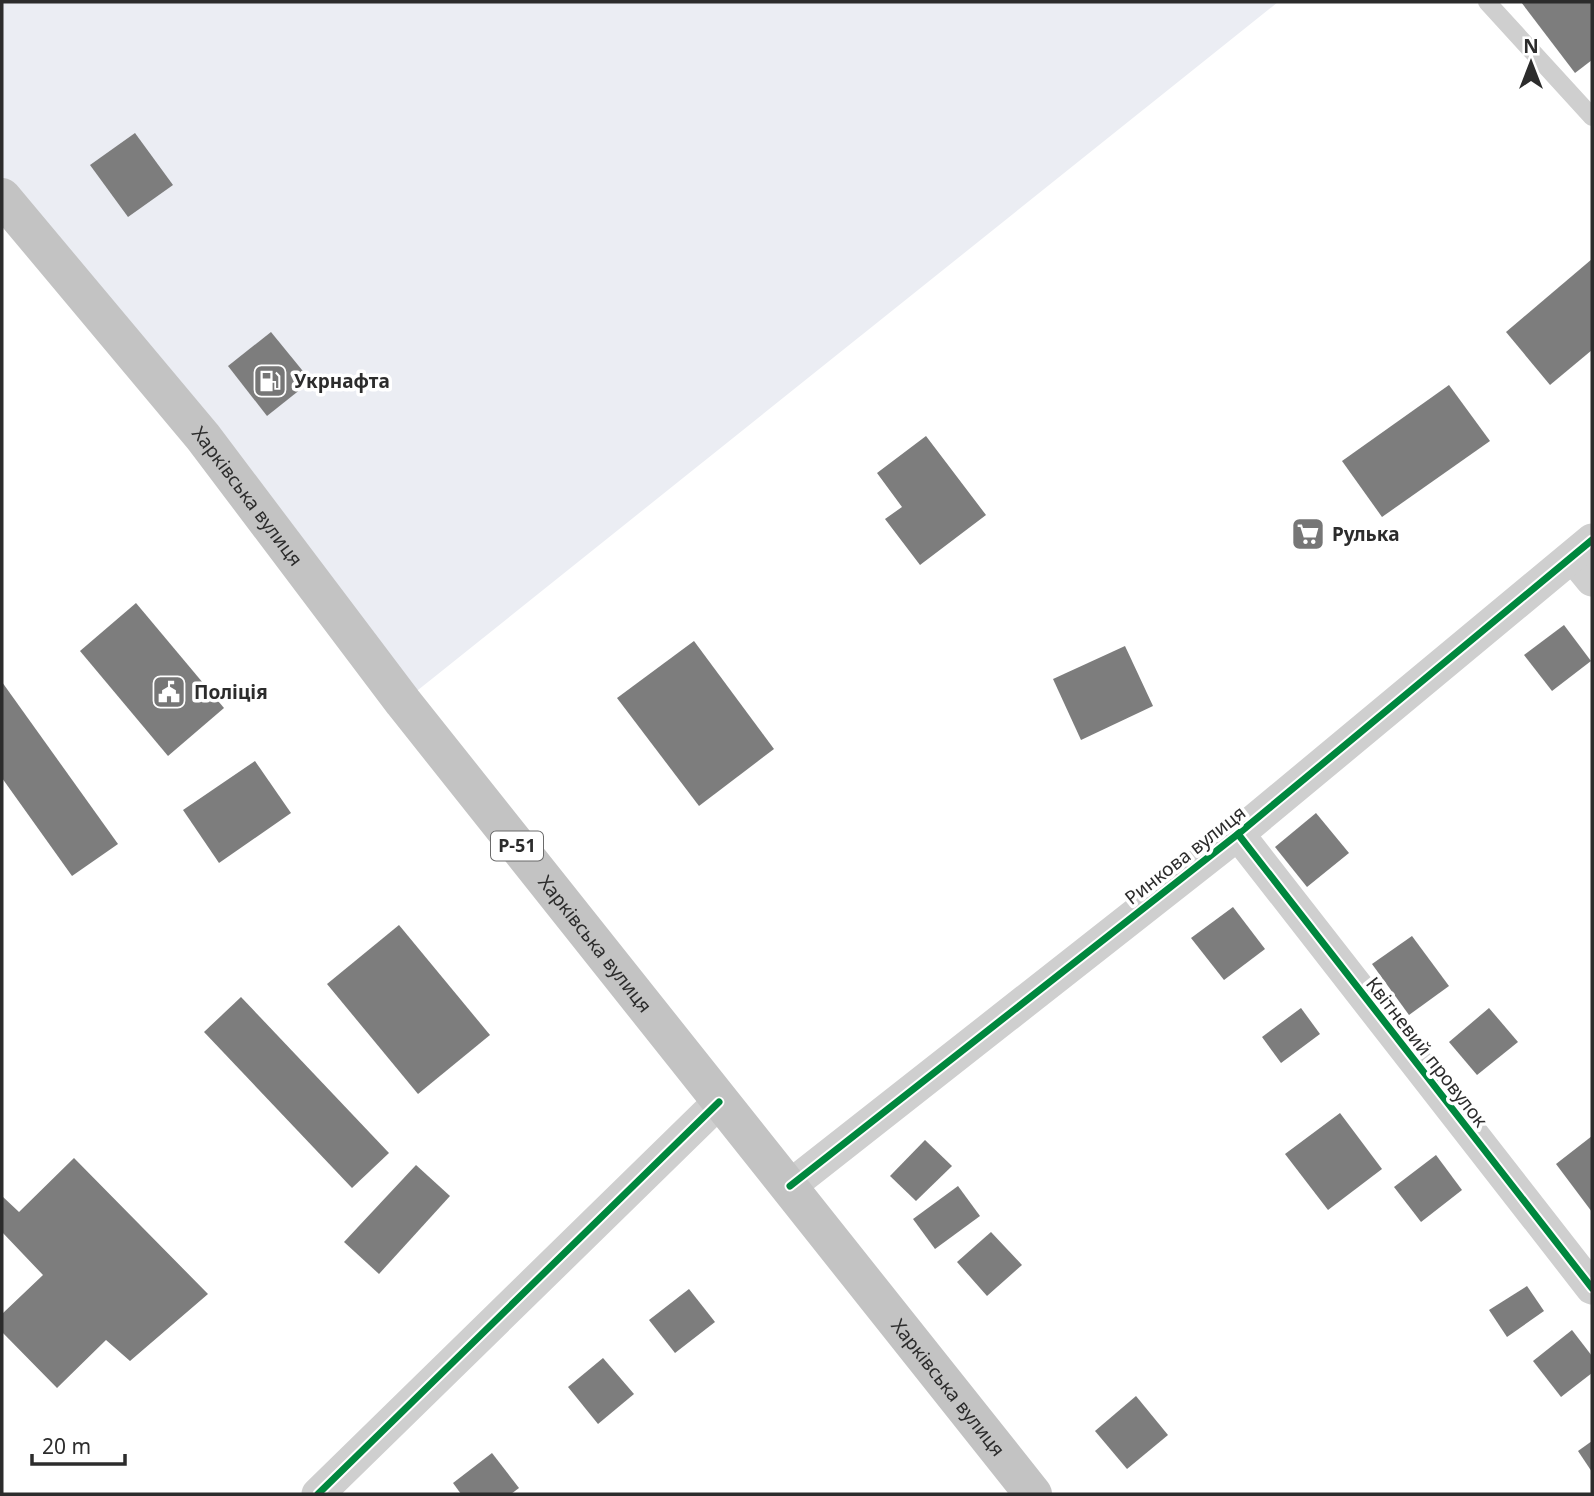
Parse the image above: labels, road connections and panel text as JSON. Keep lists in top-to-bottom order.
{
  "streets": {
    "main road": ["Харківська вулиця", "Р-51"],
    "street": ["Ринкова вулиця", "Квітневий провулок"]
  },
  "crossings": [
    ["Харківська вулиця", "Ринкова вулиця"],
    ["Ринкова вулиця", "Квітневий провулок"]
  ],
  "places": {
    "fuel station": ["Укрнафта"],
    "supermarket": ["Рулька"],
    "public building": ["Поліція"]
  },
  "scale_bar": "20 m",
  "north": "top"
}
